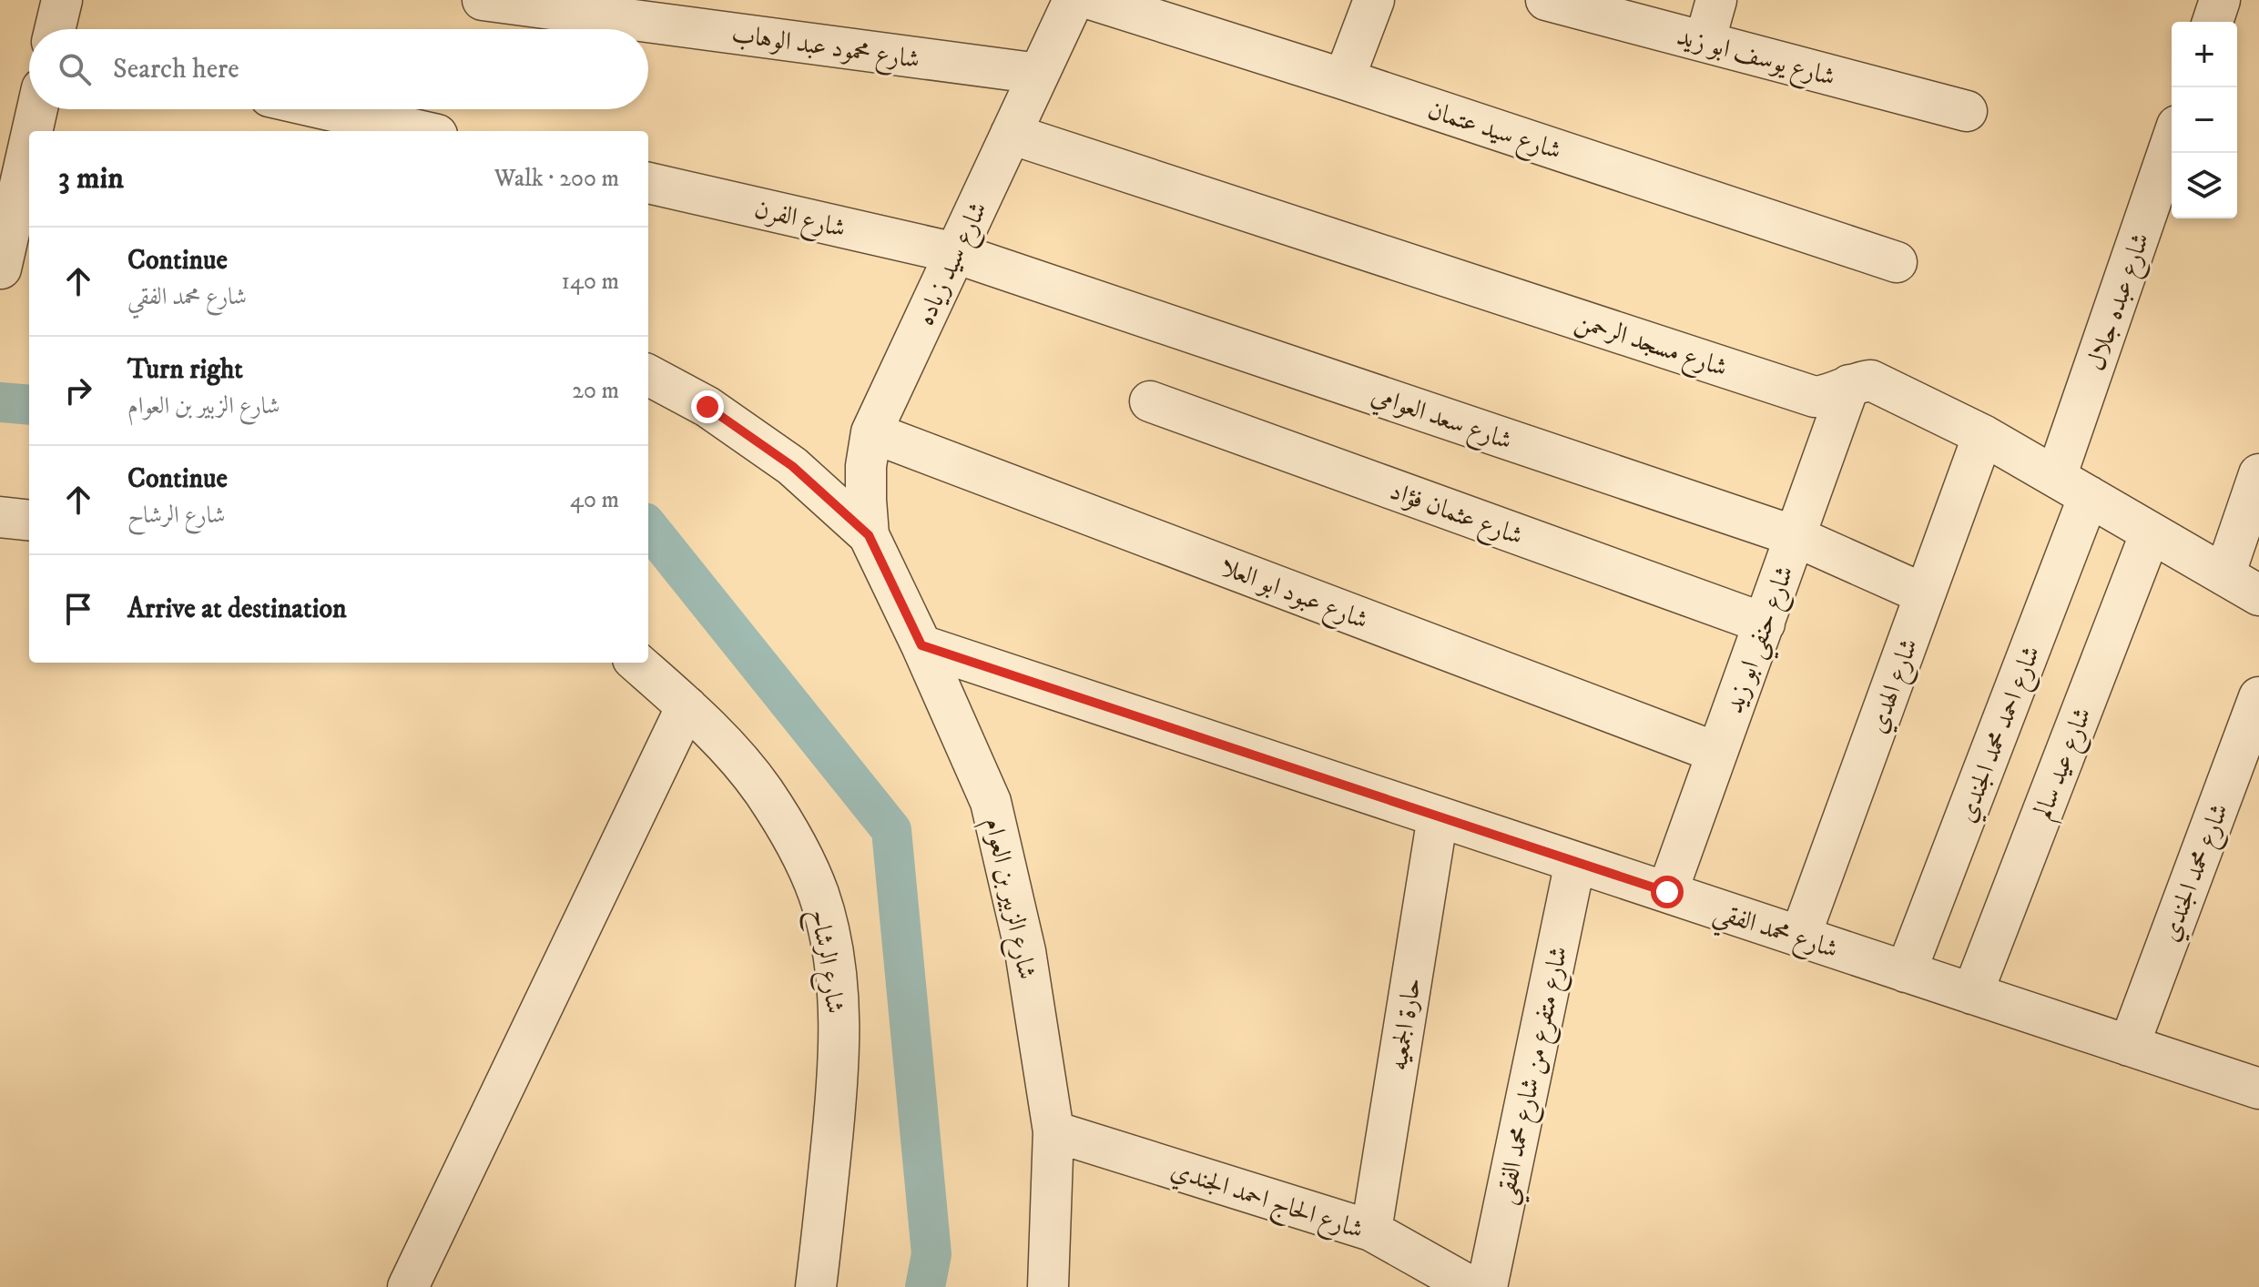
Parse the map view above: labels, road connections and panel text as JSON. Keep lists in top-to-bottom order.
{
  "streets": {
    "street": [
      "شارع محمود عبد الوهاب",
      "شارع يوسف ابو زيد",
      "شارع سيد عتمان",
      "شارع الفرن",
      "شارع سيد زياده",
      "شارع عبده جلال",
      "شارع مسجد الرحمن",
      "شارع سعد العوامي",
      "شارع عثمان فؤاد",
      "شارع عبود ابو العلا",
      "شارع حنفي ابو زيد",
      "شارع الهدي",
      "شارع احمد محمد الجندي",
      "شارع عيد سالم",
      "شارع محمد الجندي",
      "شارع الزبير بن العوام",
      "شارع محمد الفقي",
      "شارع الرشاح",
      "حارة الجمعيه",
      "شارع متفرع من شارع محمد الفقي",
      "شارع الحاج احمد الجندي"
    ]
  },
  "crossings": [
    ["شارع محمود عبد الوهاب", "شارع سيد زياده"],
    ["شارع الفرن", "شارع سيد زياده"],
    ["شارع الفرن", "شارع سعد العوامي"],
    ["شارع سيد زياده", "شارع مسجد الرحمن"],
    ["شارع سيد زياده", "شارع سعد العوامي"],
    ["شارع سيد زياده", "شارع عبود ابو العلا"],
    ["شارع سيد زياده", "شارع الزبير بن العوام"],
    ["شارع عبده جلال", "شارع مسجد الرحمن"],
    ["شارع عبده جلال", "شارع احمد محمد الجندي"],
    ["شارع مسجد الرحمن", "شارع حنفي ابو زيد"],
    ["شارع مسجد الرحمن", "شارع الهدي"],
    ["شارع مسجد الرحمن", "شارع احمد محمد الجندي"],
    ["شارع مسجد الرحمن", "شارع عيد سالم"],
    ["شارع سعد العوامي", "شارع حنفي ابو زيد"],
    ["شارع سعد العوامي", "شارع الهدي"],
    ["شارع عثمان فؤاد", "شارع حنفي ابو زيد"],
    ["شارع عبود ابو العلا", "شارع حنفي ابو زيد"],
    ["شارع حنفي ابو زيد", "شارع محمد الفقي"],
    ["شارع الهدي", "شارع محمد الفقي"],
    ["شارع احمد محمد الجندي", "شارع محمد الفقي"],
    ["شارع عيد سالم", "شارع محمد الفقي"],
    ["شارع محمد الجندي", "شارع محمد الفقي"],
    ["شارع الزبير بن العوام", "شارع محمد الفقي"],
    ["شارع الزبير بن العوام", "شارع الحاج احمد الجندي"],
    ["شارع محمد الفقي", "حارة الجمعيه"],
    ["شارع محمد الفقي", "شارع متفرع من شارع محمد الفقي"],
    ["حارة الجمعيه", "شارع الحاج احمد الجندي"]
  ],
  "page": {
    "map_buttons": ["+", "−"],
    "search": "Search here",
    "heading": ["3 min", "Walk · 200 m"],
    "list": [
      ["Continue", "شارع محمد الفقي", "140 m"],
      ["Turn right", "شارع الزبير بن العوام", "20 m"],
      ["Continue", "شارع الرشاح", "40 m"],
      "Arrive at destination"
    ]
  }
}
